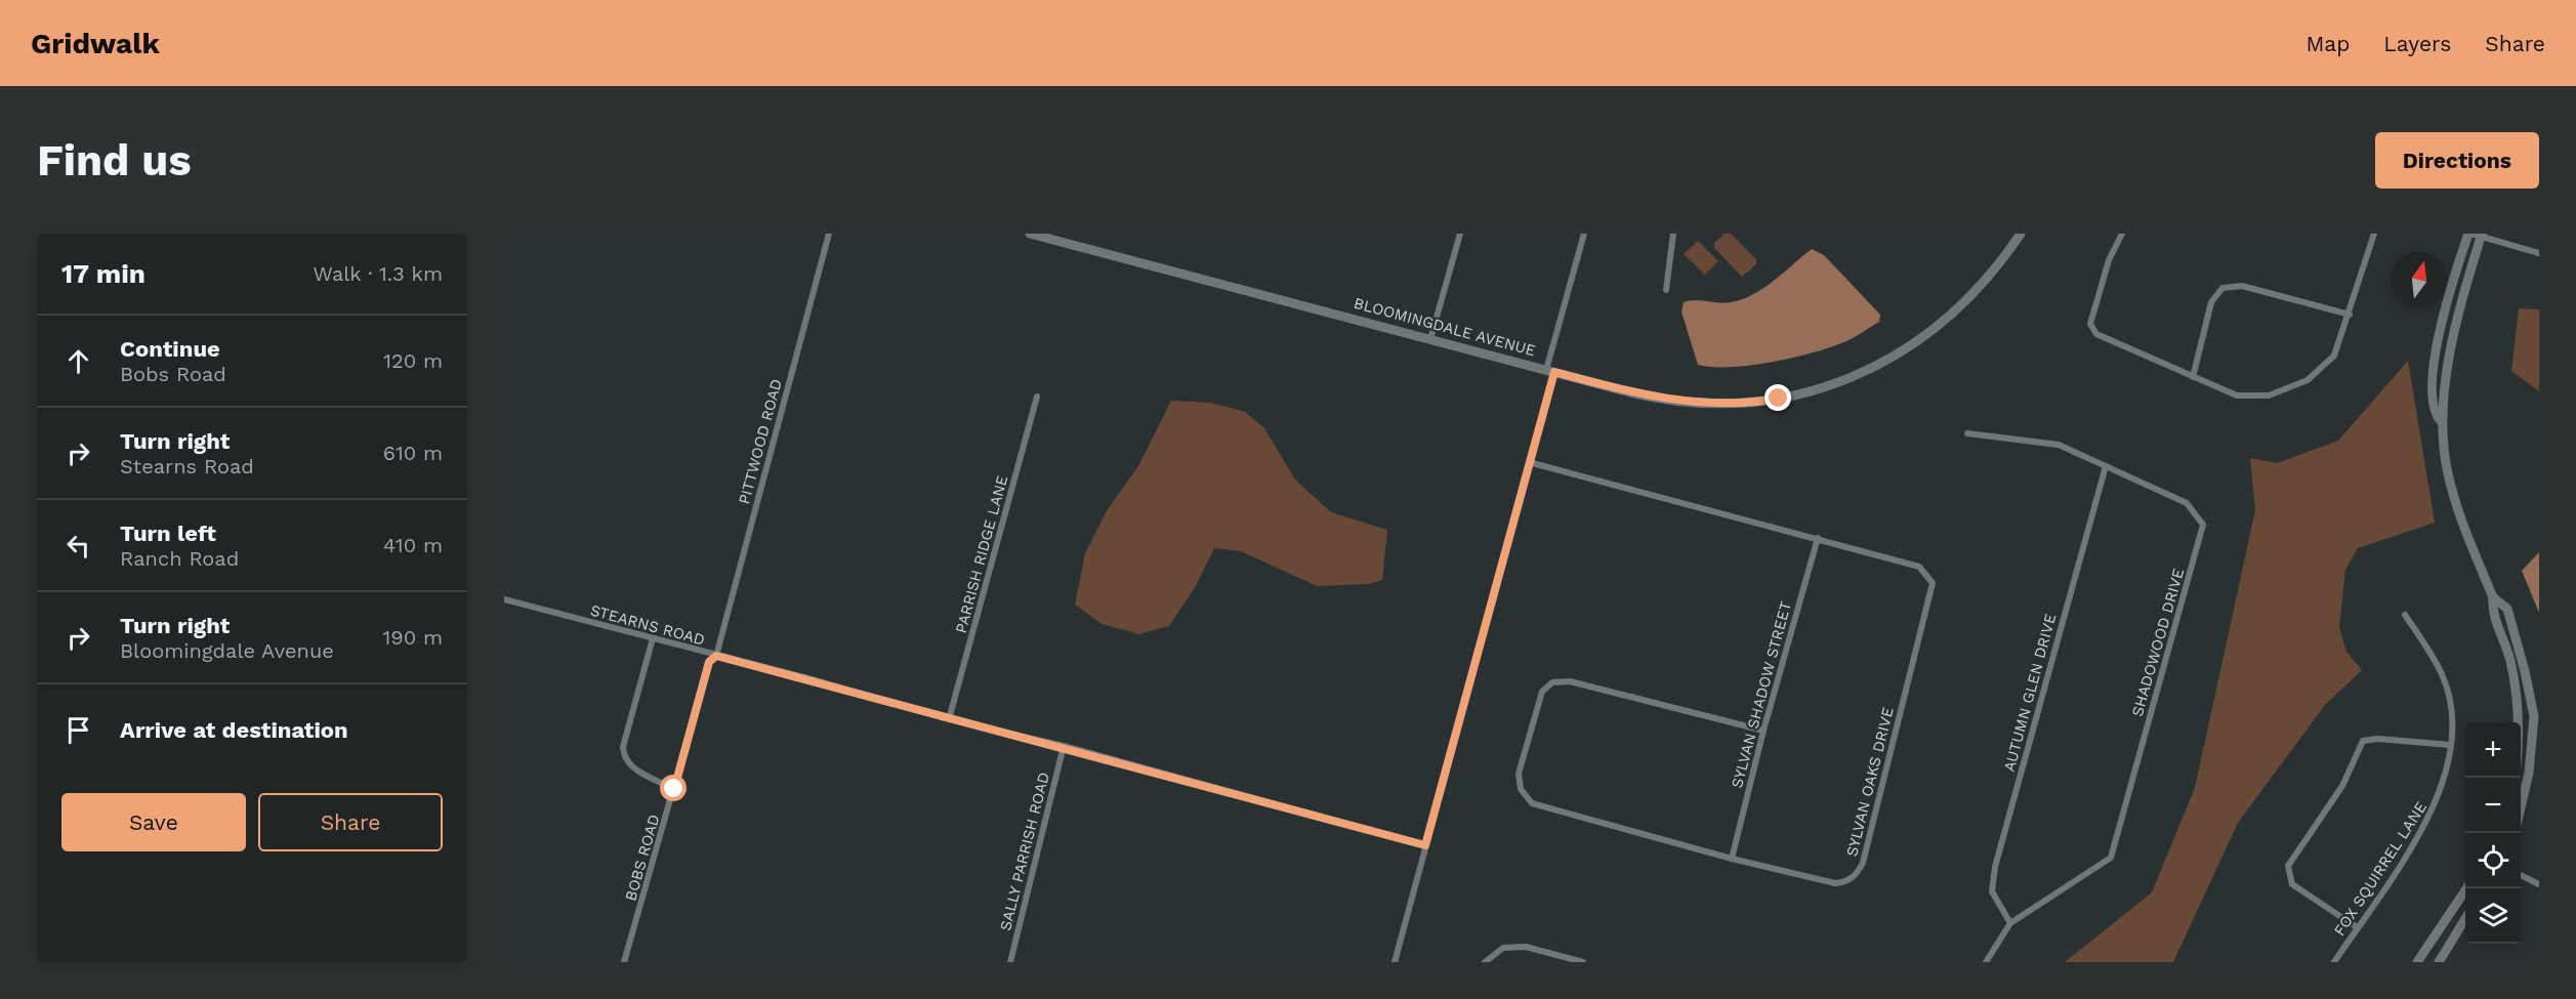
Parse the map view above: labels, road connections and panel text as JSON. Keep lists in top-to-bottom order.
{
  "streets": {
    "street": [
      "BLOOMINGDALE AVENUE",
      "PITTWOOD ROAD",
      "PARRISH RIDGE LANE",
      "STEARNS ROAD",
      "SHADOWOOD DRIVE",
      "AUTUMN GLEN DRIVE",
      "SYLVAN SHADOW STREET",
      "SYLVAN OAKS DRIVE",
      "SALLY PARRISH ROAD",
      "BOBS ROAD",
      "FOX SQUIRREL LANE"
    ]
  },
  "crossings": [
    ["PITTWOOD ROAD", "STEARNS ROAD"],
    ["PITTWOOD ROAD", "BOBS ROAD"],
    ["PARRISH RIDGE LANE", "STEARNS ROAD"],
    ["STEARNS ROAD", "SALLY PARRISH ROAD"],
    ["STEARNS ROAD", "BOBS ROAD"],
    ["SHADOWOOD DRIVE", "AUTUMN GLEN DRIVE"],
    ["SYLVAN SHADOW STREET", "SYLVAN OAKS DRIVE"]
  ],
  "north": "top",
  "page": {
    "header": "Gridwalk",
    "nav": ["Map", "Layers", "Share"],
    "buttons": [
      "Directions",
      ["Save", "Share"]
    ],
    "title": "Find us",
    "heading": ["17 min", "Walk · 1.3 km"],
    "list": [
      ["Continue", "Bobs Road", "120 m"],
      ["Turn right", "Stearns Road", "610 m"],
      ["Turn left", "Ranch Road", "410 m"],
      ["Turn right", "Bloomingdale Avenue", "190 m"],
      "Arrive at destination"
    ],
    "map_buttons": ["+", "−"]
  }
}
